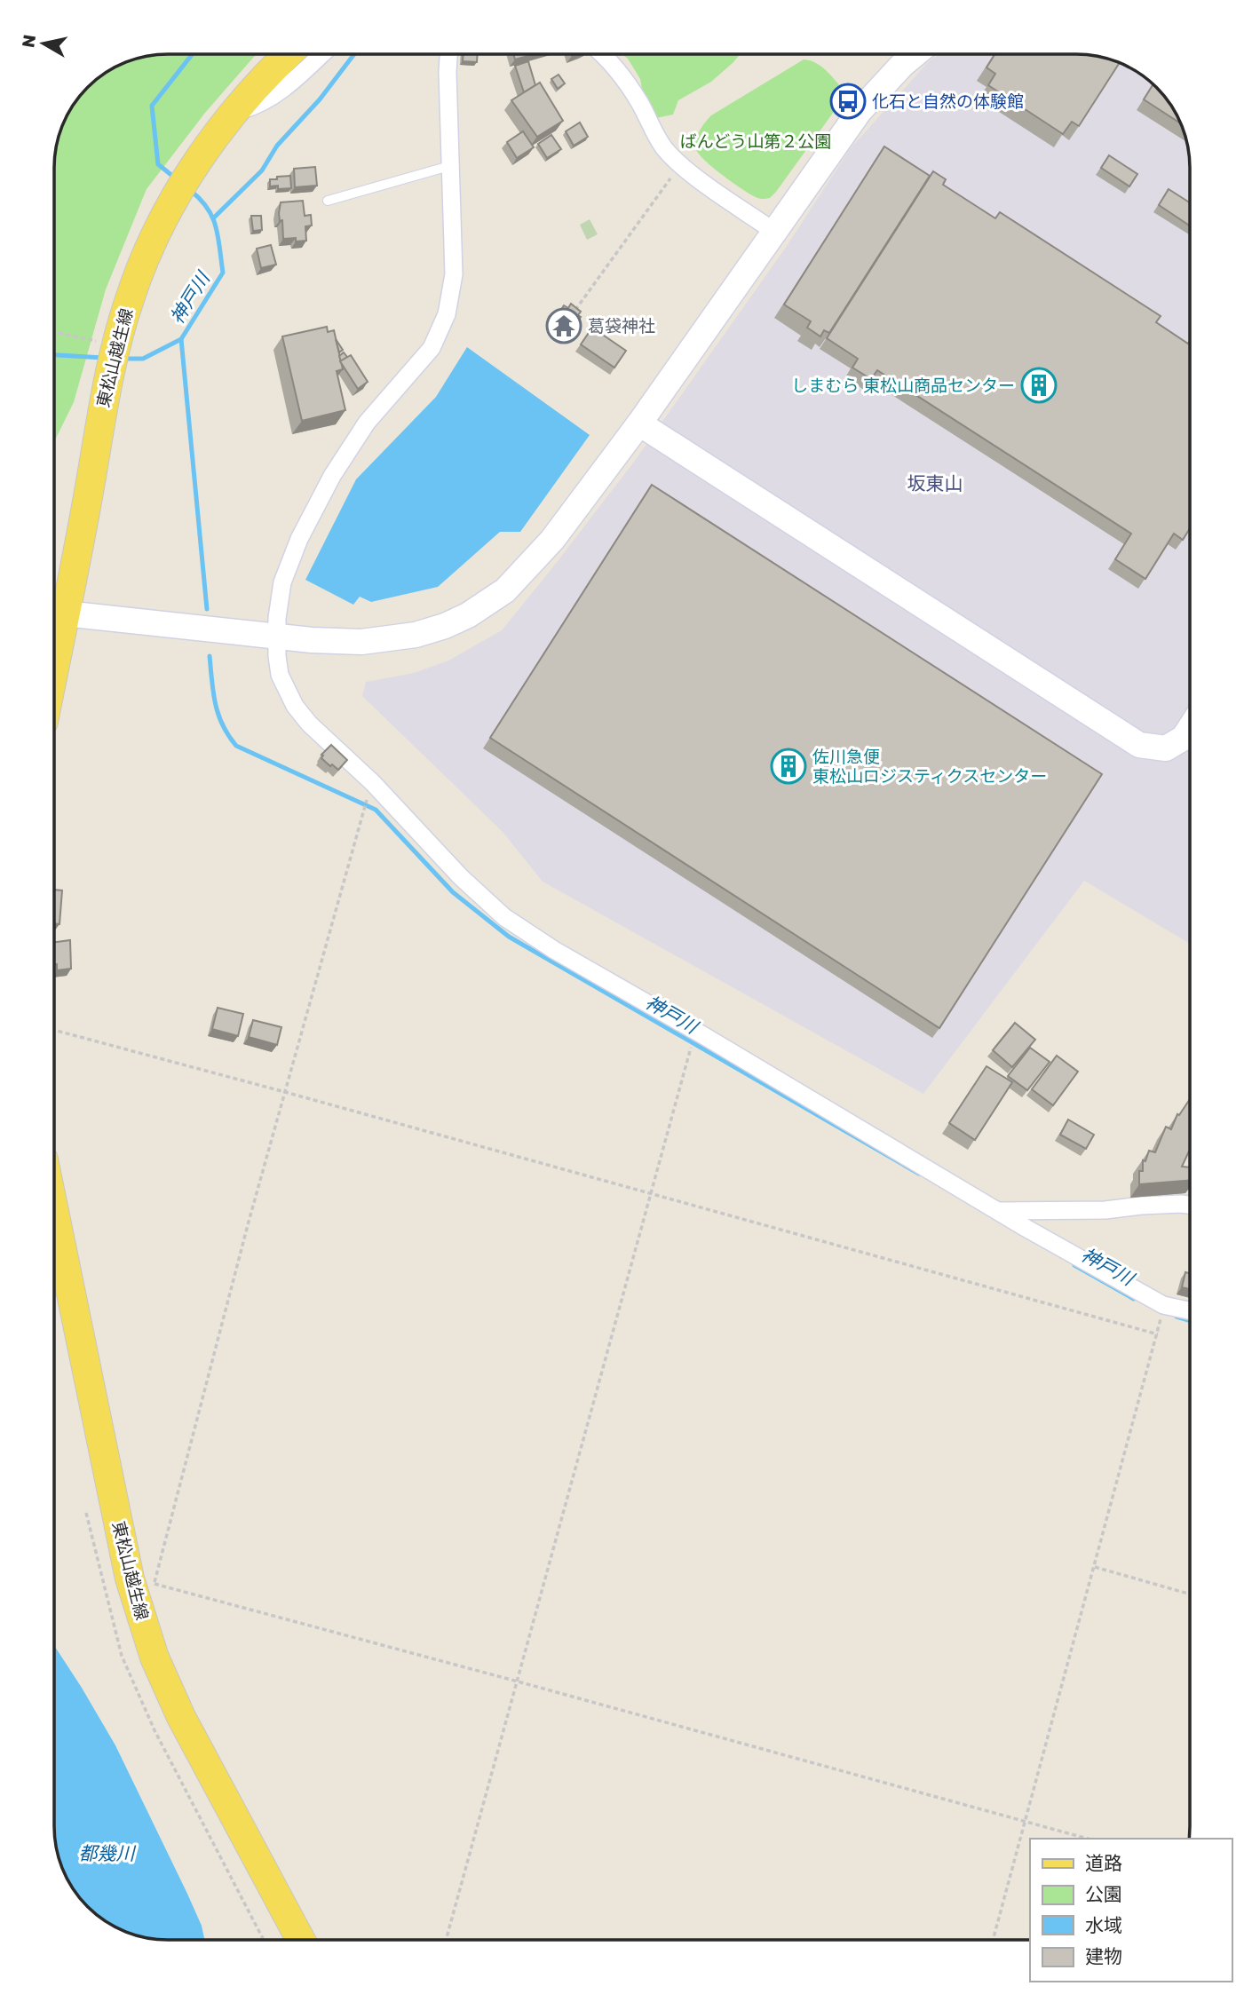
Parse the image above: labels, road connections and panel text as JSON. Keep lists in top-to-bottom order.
{
  "streets": {
    "main road": ["東松山越生線"]
  },
  "districts": ["坂東山"],
  "water": ["神戸川", "都幾川"],
  "parks": ["ばんどう山第２公園"],
  "places": {
    "bus stop": ["化石と自然の体験館"],
    "temple": ["葛袋神社"],
    "building": ["しまむら 東松山商品センター", "佐川急便 東松山ロジスティクスセンター"]
  },
  "legend": [
    "道路",
    "公園",
    "水域",
    "建物"
  ],
  "north": "left"
}
